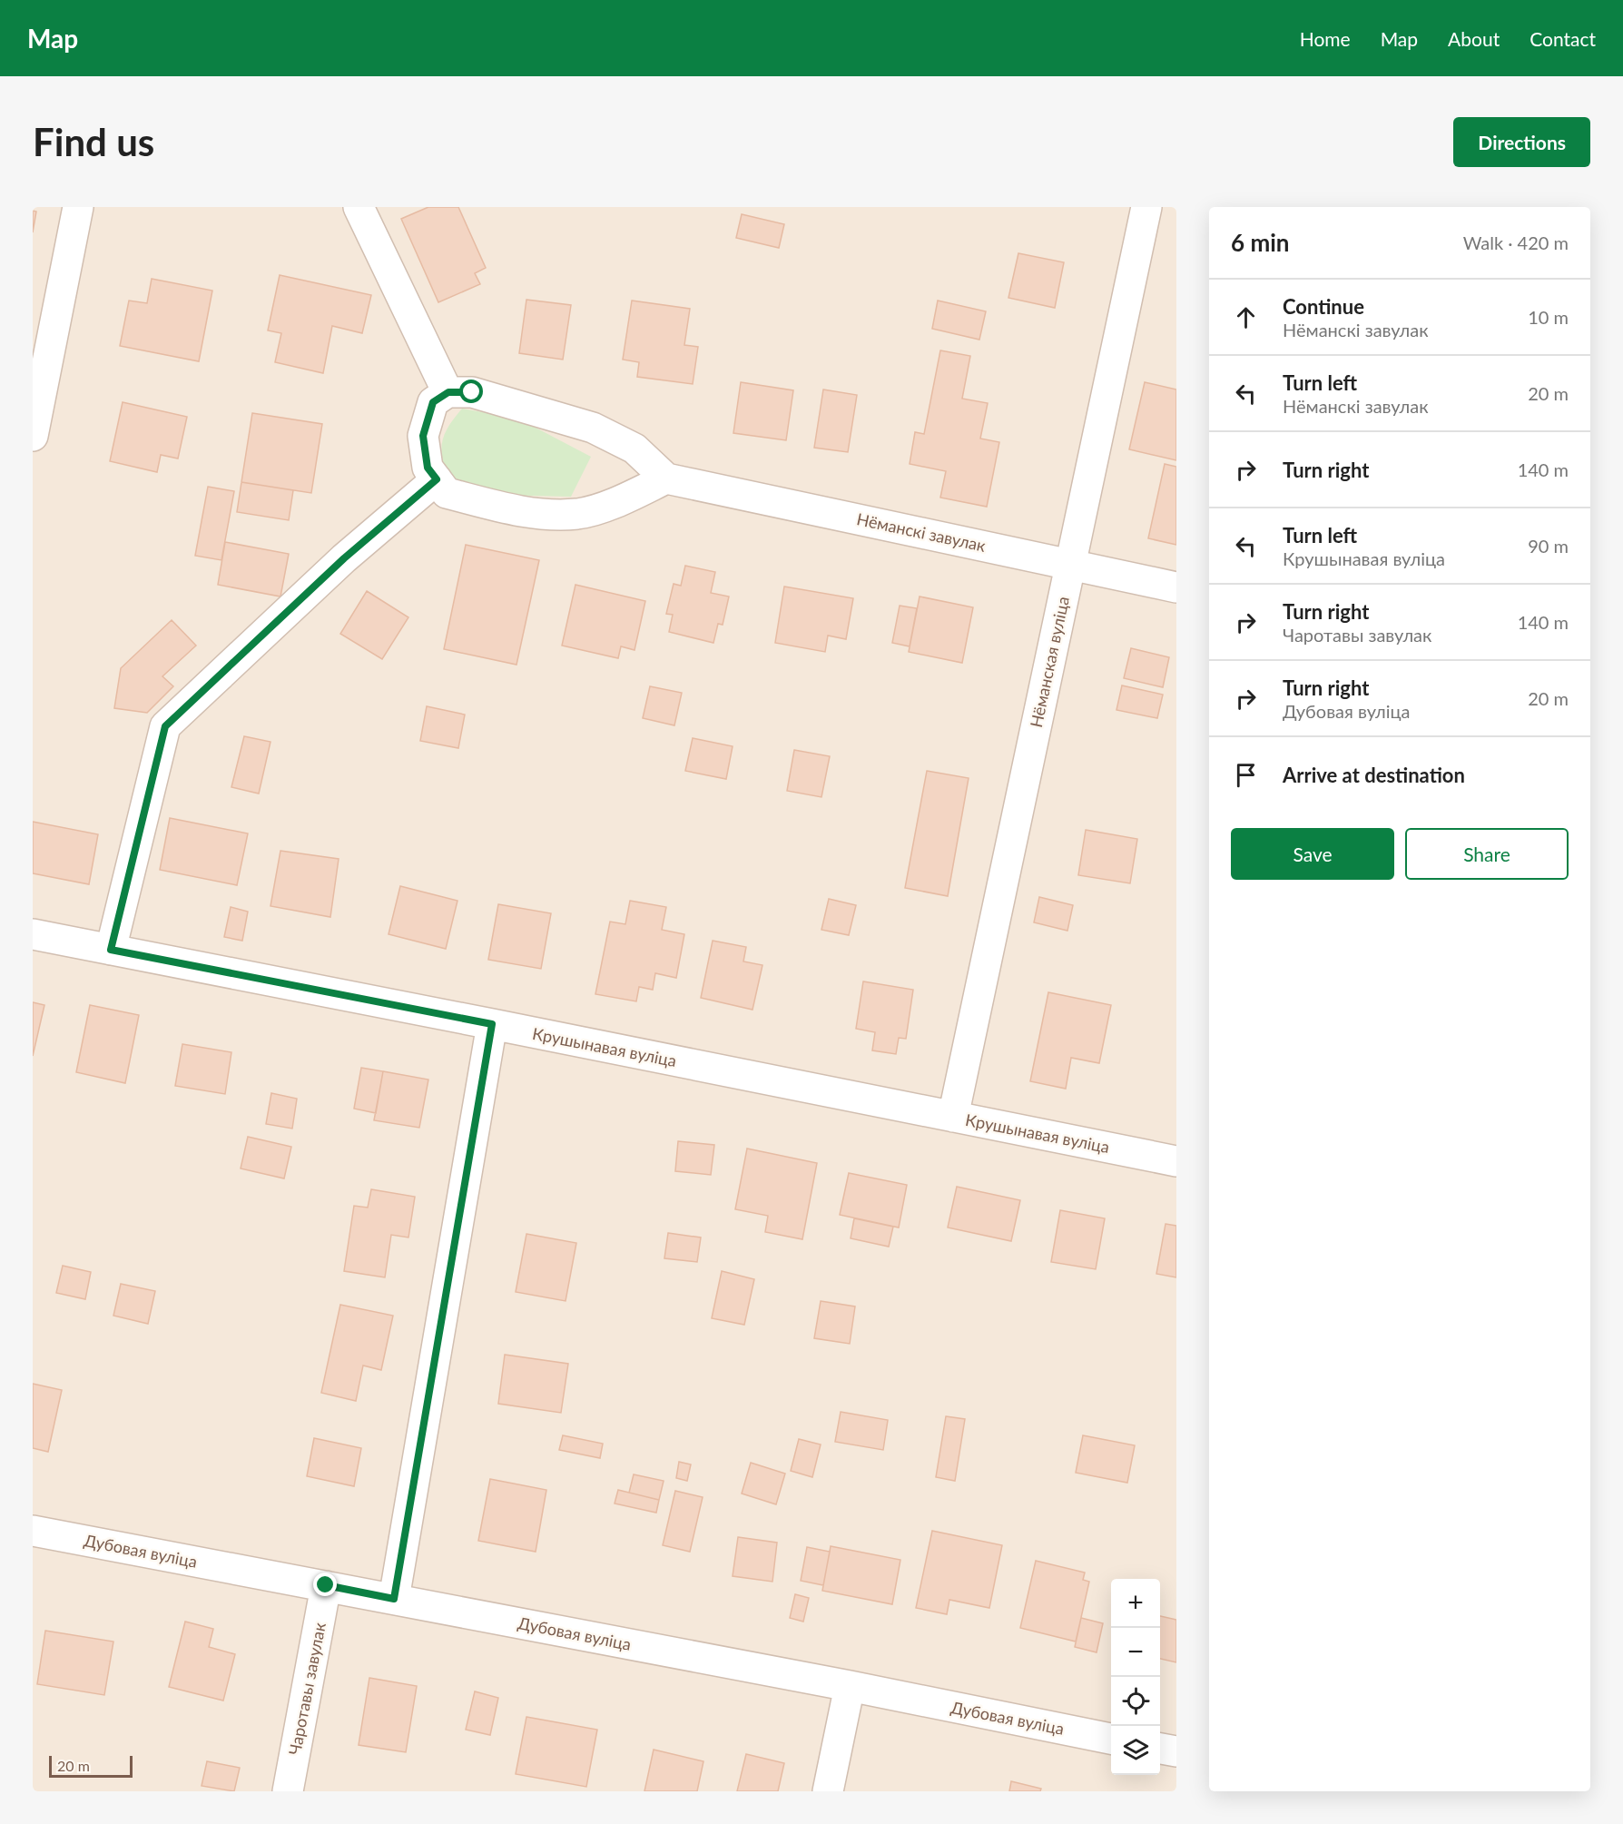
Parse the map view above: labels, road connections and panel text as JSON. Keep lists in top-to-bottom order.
{
  "streets": {
    "street": [
      "Нёманскі завулак",
      "Нёманская вуліца",
      "Крушынавая вуліца",
      "Дубовая вуліца",
      "Чаротавы завулак"
    ]
  },
  "crossings": [
    ["Нёманскі завулак", "Нёманская вуліца"],
    ["Нёманская вуліца", "Крушынавая вуліца"],
    ["Дубовая вуліца", "Чаротавы завулак"]
  ],
  "scale_bar": "20 m",
  "page": {
    "header": "Map",
    "nav": [
      "Home",
      "Map",
      "About",
      "Contact"
    ],
    "buttons": [
      "Directions",
      ["Save", "Share"]
    ],
    "title": "Find us",
    "heading": ["6 min", "Walk · 420 m"],
    "list": [
      ["Continue", "Нёманскі завулак", "10 m"],
      ["Turn left", "Нёманскі завулак", "20 m"],
      ["Turn right", "140 m"],
      ["Turn left", "Крушынавая вуліца", "90 m"],
      ["Turn right", "Чаротавы завулак", "140 m"],
      ["Turn right", "Дубовая вуліца", "20 m"],
      "Arrive at destination"
    ],
    "map_buttons": ["+", "−"],
    "scale": "20 m"
  }
}
